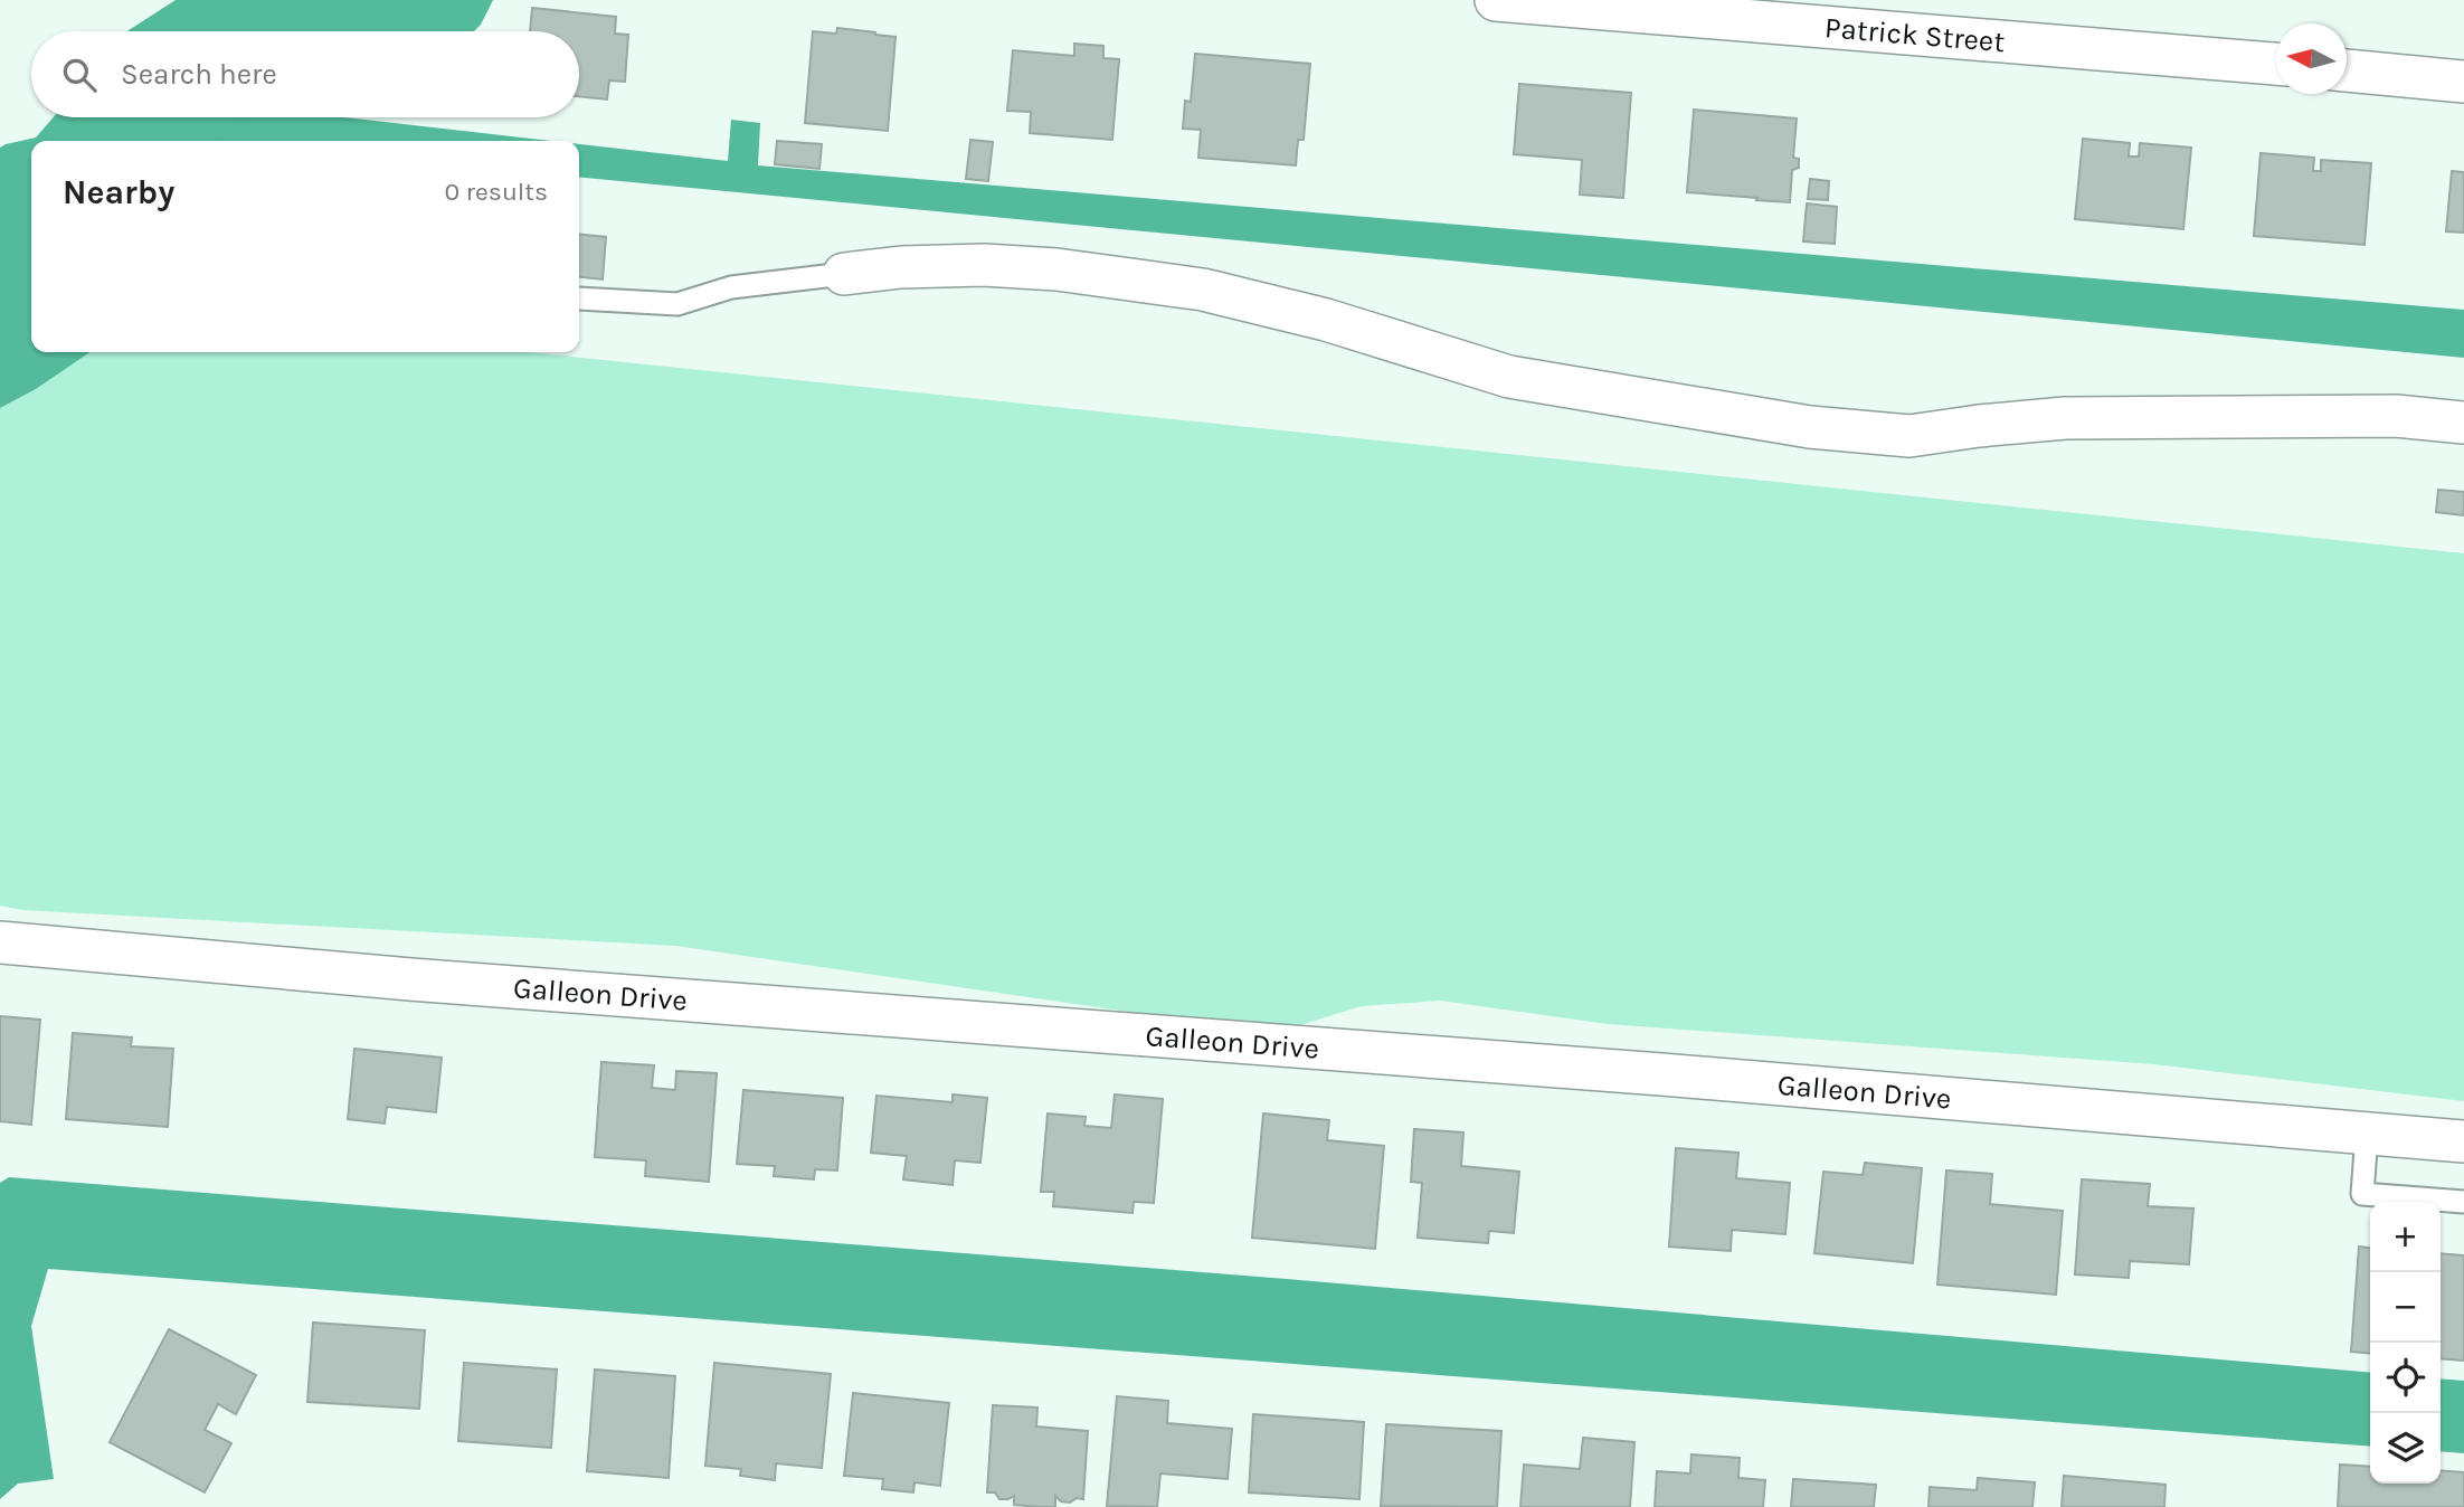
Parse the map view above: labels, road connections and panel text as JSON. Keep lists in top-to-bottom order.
{
  "streets": {
    "street": ["Patrick Street", "Galleon Drive"]
  },
  "north": "left",
  "page": {
    "search": "Search here",
    "heading": ["Nearby", "0 results"],
    "map_buttons": ["+", "−"]
  }
}
